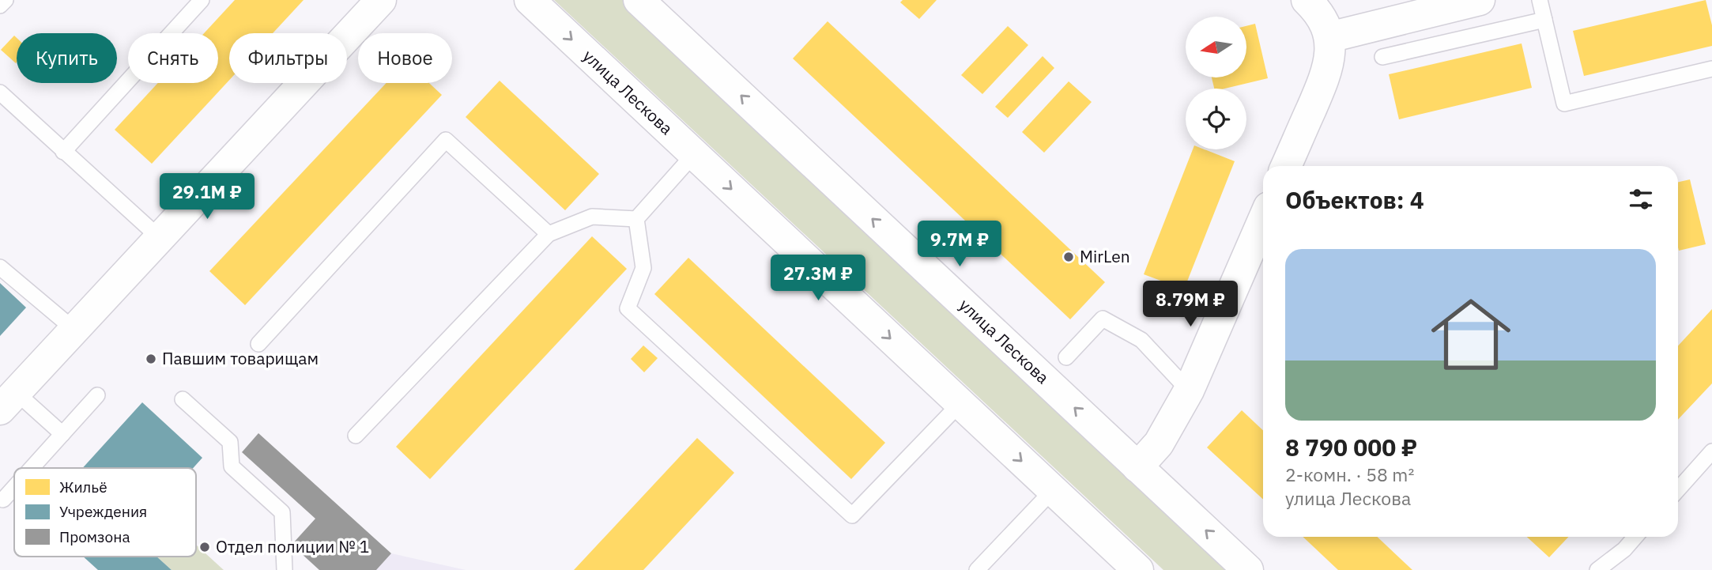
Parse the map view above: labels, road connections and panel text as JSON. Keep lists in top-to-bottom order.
{
  "streets": {
    "main road": ["улица Лескова"]
  },
  "places": ["MirLen", "Павшим товарищам", "Отдел полиции № 1"],
  "legend": ["Жильё", "Учреждения", "Промзона"],
  "north": "left",
  "page": {
    "chip": [
      "Купить",
      "Снять",
      "Фильтры",
      "Новое"
    ],
    "heading": "Объектов: 4",
    "price": [
      "29.1M ₽",
      "9.7M ₽",
      "27.3M ₽",
      "8.79M ₽"
    ],
    "list": [
      {
        "name": "8 790 000 ₽",
        "note": "2-комн. · 58 m² · улица Лескова"
      }
    ]
  }
}
